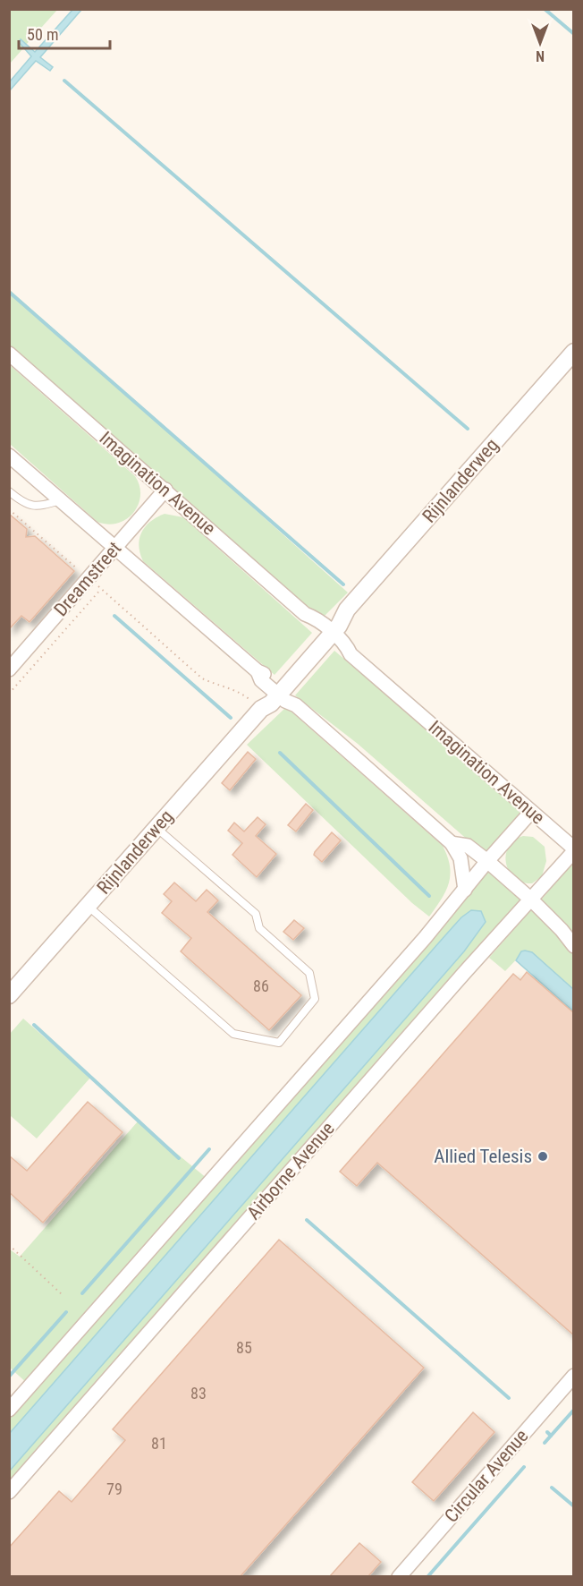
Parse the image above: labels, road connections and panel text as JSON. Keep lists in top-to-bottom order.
{
  "streets": {
    "street": [
      "Rijnlanderweg",
      "Imagination Avenue",
      "Dreamstreet",
      "Airborne Avenue",
      "Circular Avenue"
    ]
  },
  "crossings": [
    ["Rijnlanderweg", "Imagination Avenue"],
    ["Imagination Avenue", "Dreamstreet"],
    ["Imagination Avenue", "Airborne Avenue"]
  ],
  "places": ["Allied Telesis"],
  "house_numbers": [
    "86",
    "85",
    "83",
    "81",
    "79"
  ],
  "scale_bar": "50 m",
  "north": "bottom"
}
